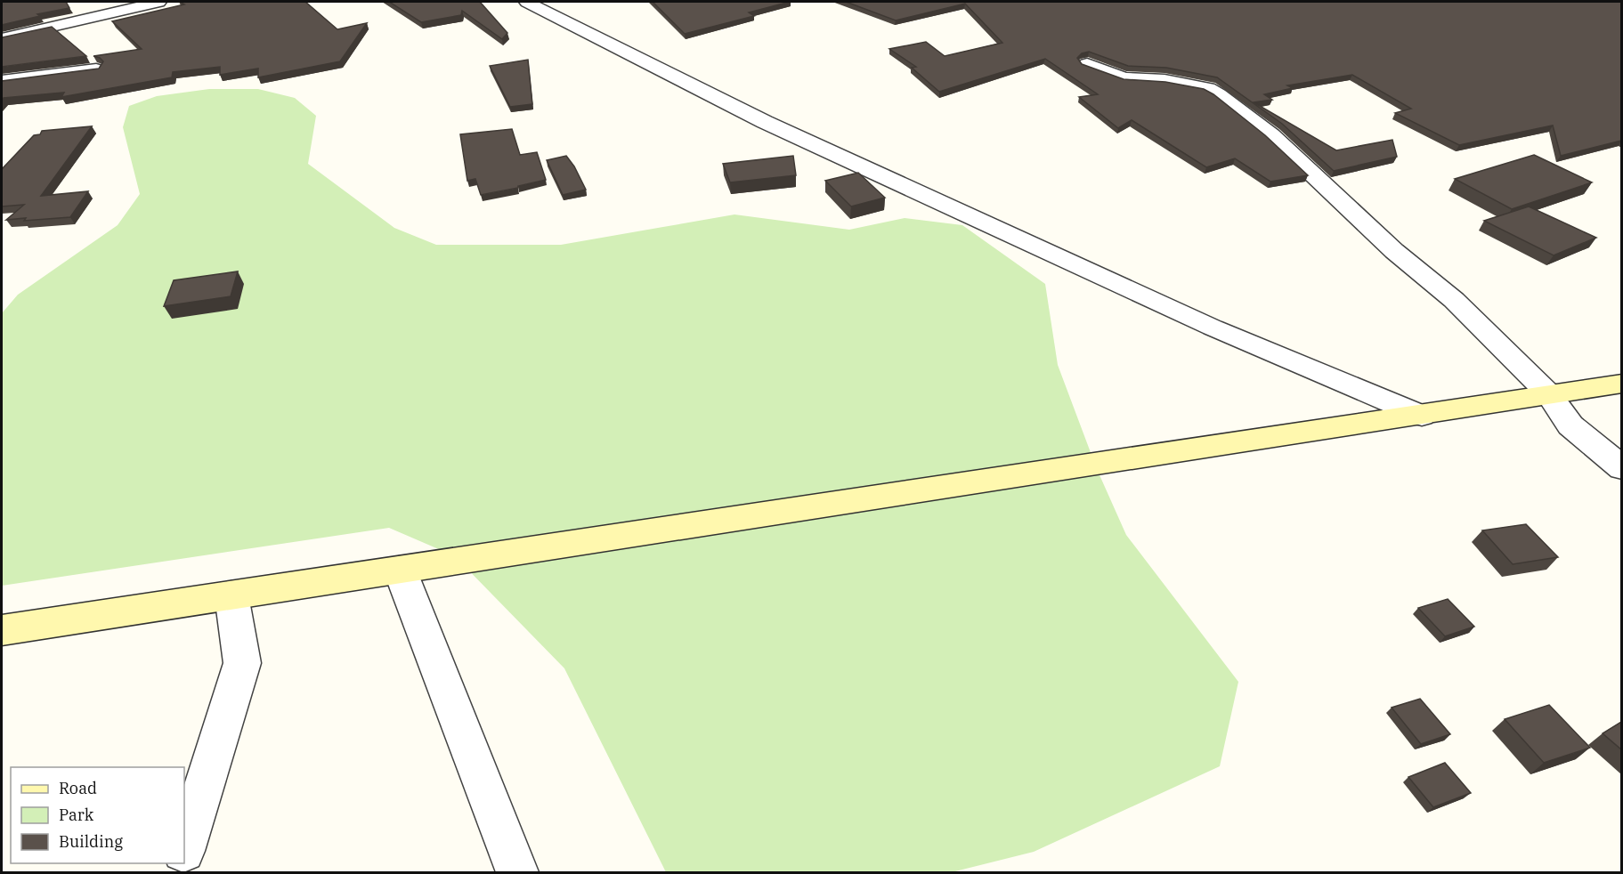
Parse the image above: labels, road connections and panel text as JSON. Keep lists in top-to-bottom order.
{
  "legend": ["Road", "Park", "Building"]
}
